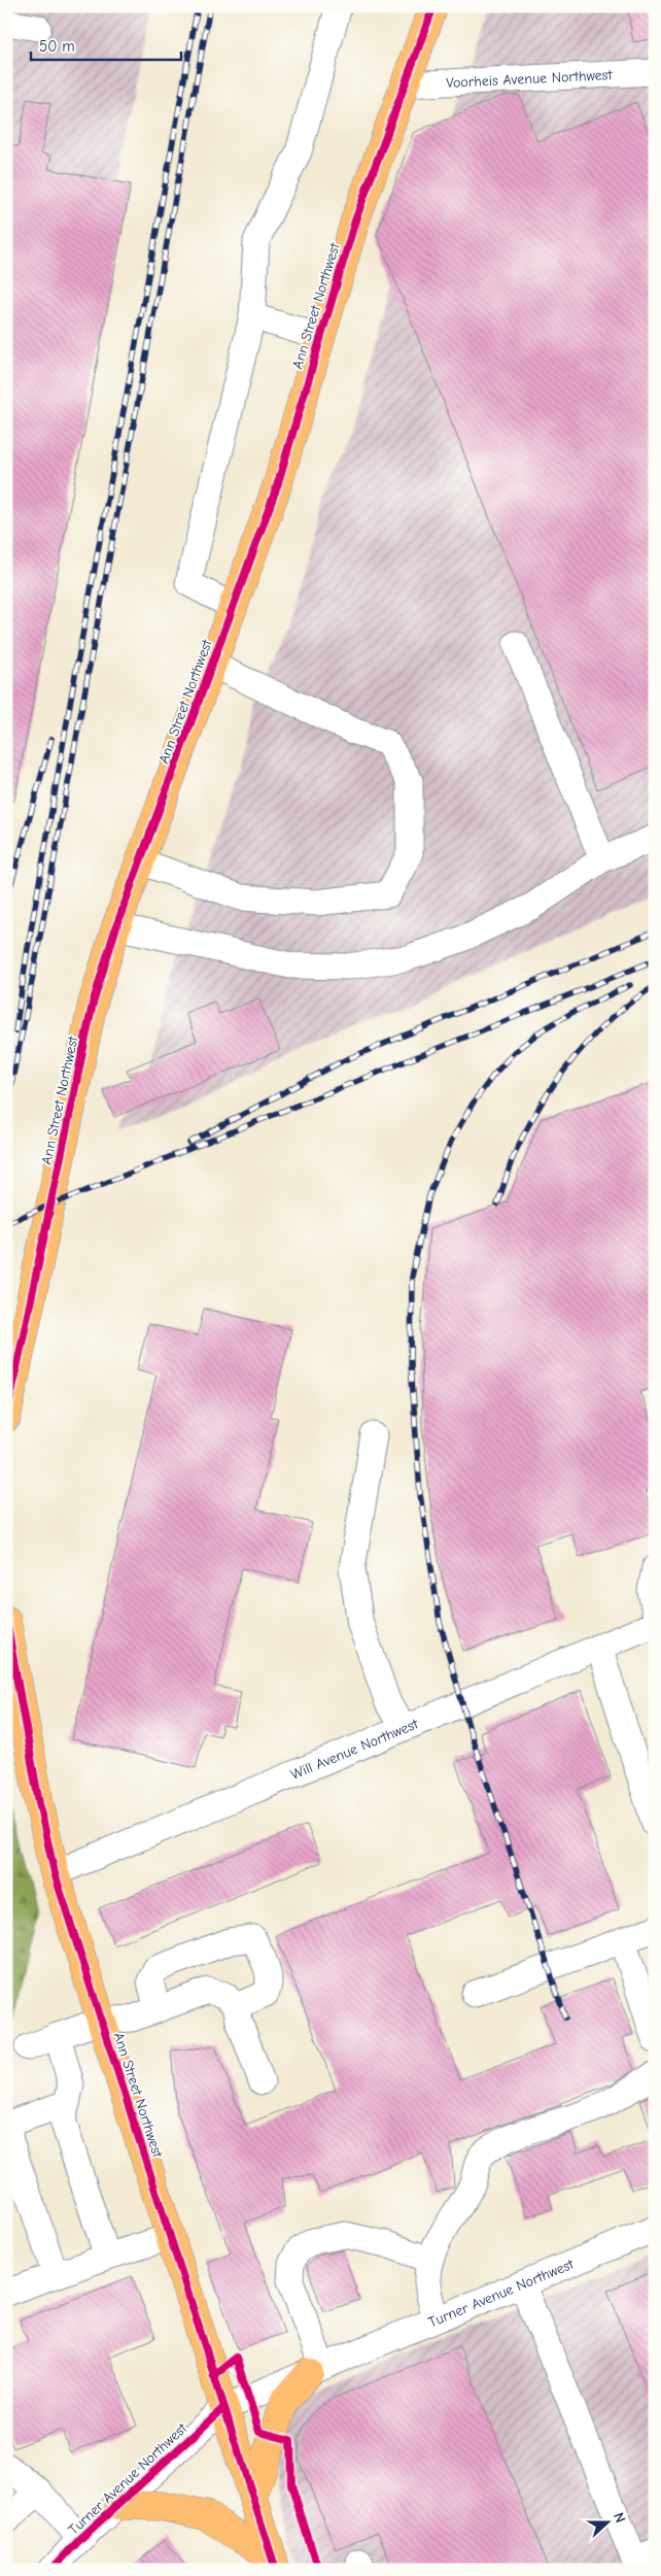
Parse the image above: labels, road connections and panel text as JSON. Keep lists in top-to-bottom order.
{
  "streets": {
    "main road": ["Ann Street Northwest"],
    "street": ["Voorheis Avenue Northwest", "Will Avenue Northwest", "Turner Avenue Northwest"]
  },
  "crossings": [
    ["Voorheis Avenue Northwest", "Ann Street Northwest"],
    ["Ann Street Northwest", "Will Avenue Northwest"],
    ["Ann Street Northwest", "Turner Avenue Northwest"]
  ],
  "scale_bar": "50 m",
  "north": "right"
}
